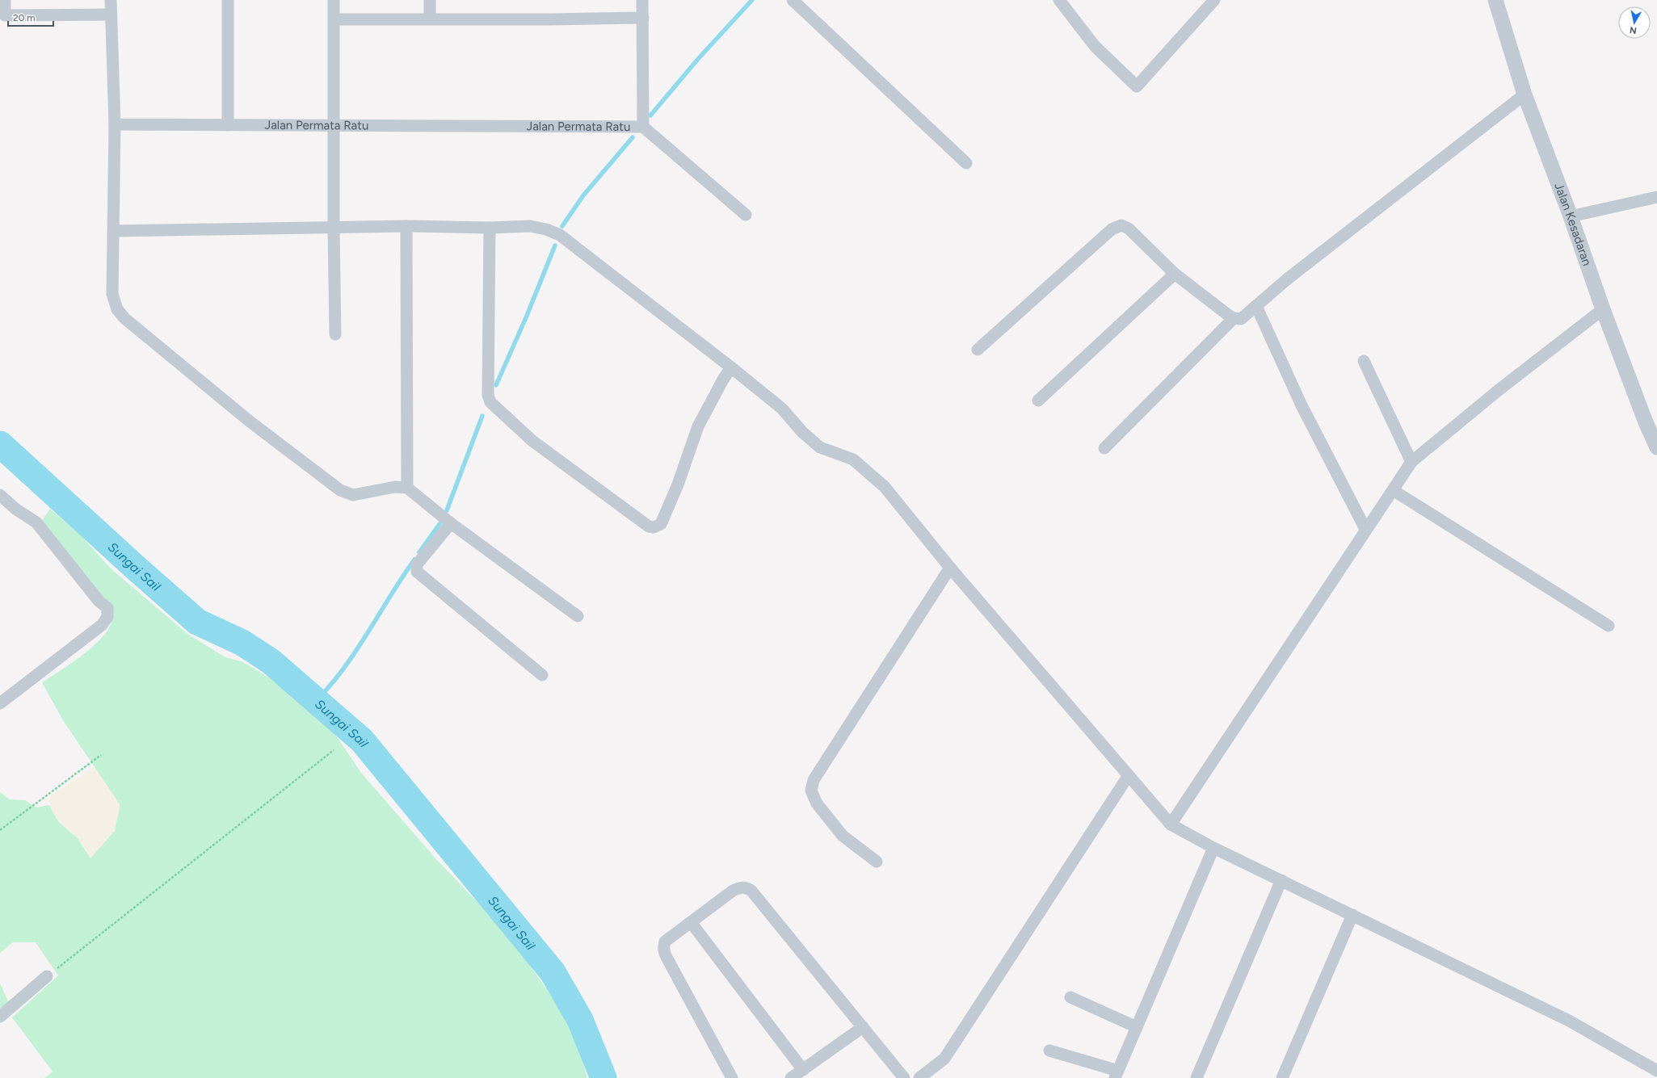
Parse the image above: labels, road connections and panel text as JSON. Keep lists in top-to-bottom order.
{
  "streets": {
    "street": ["Jalan Permata Ratu", "Jalan Kesadaran"]
  },
  "water": ["Sungai Sail"],
  "scale_bar": "20 m",
  "north": "bottom"
}
